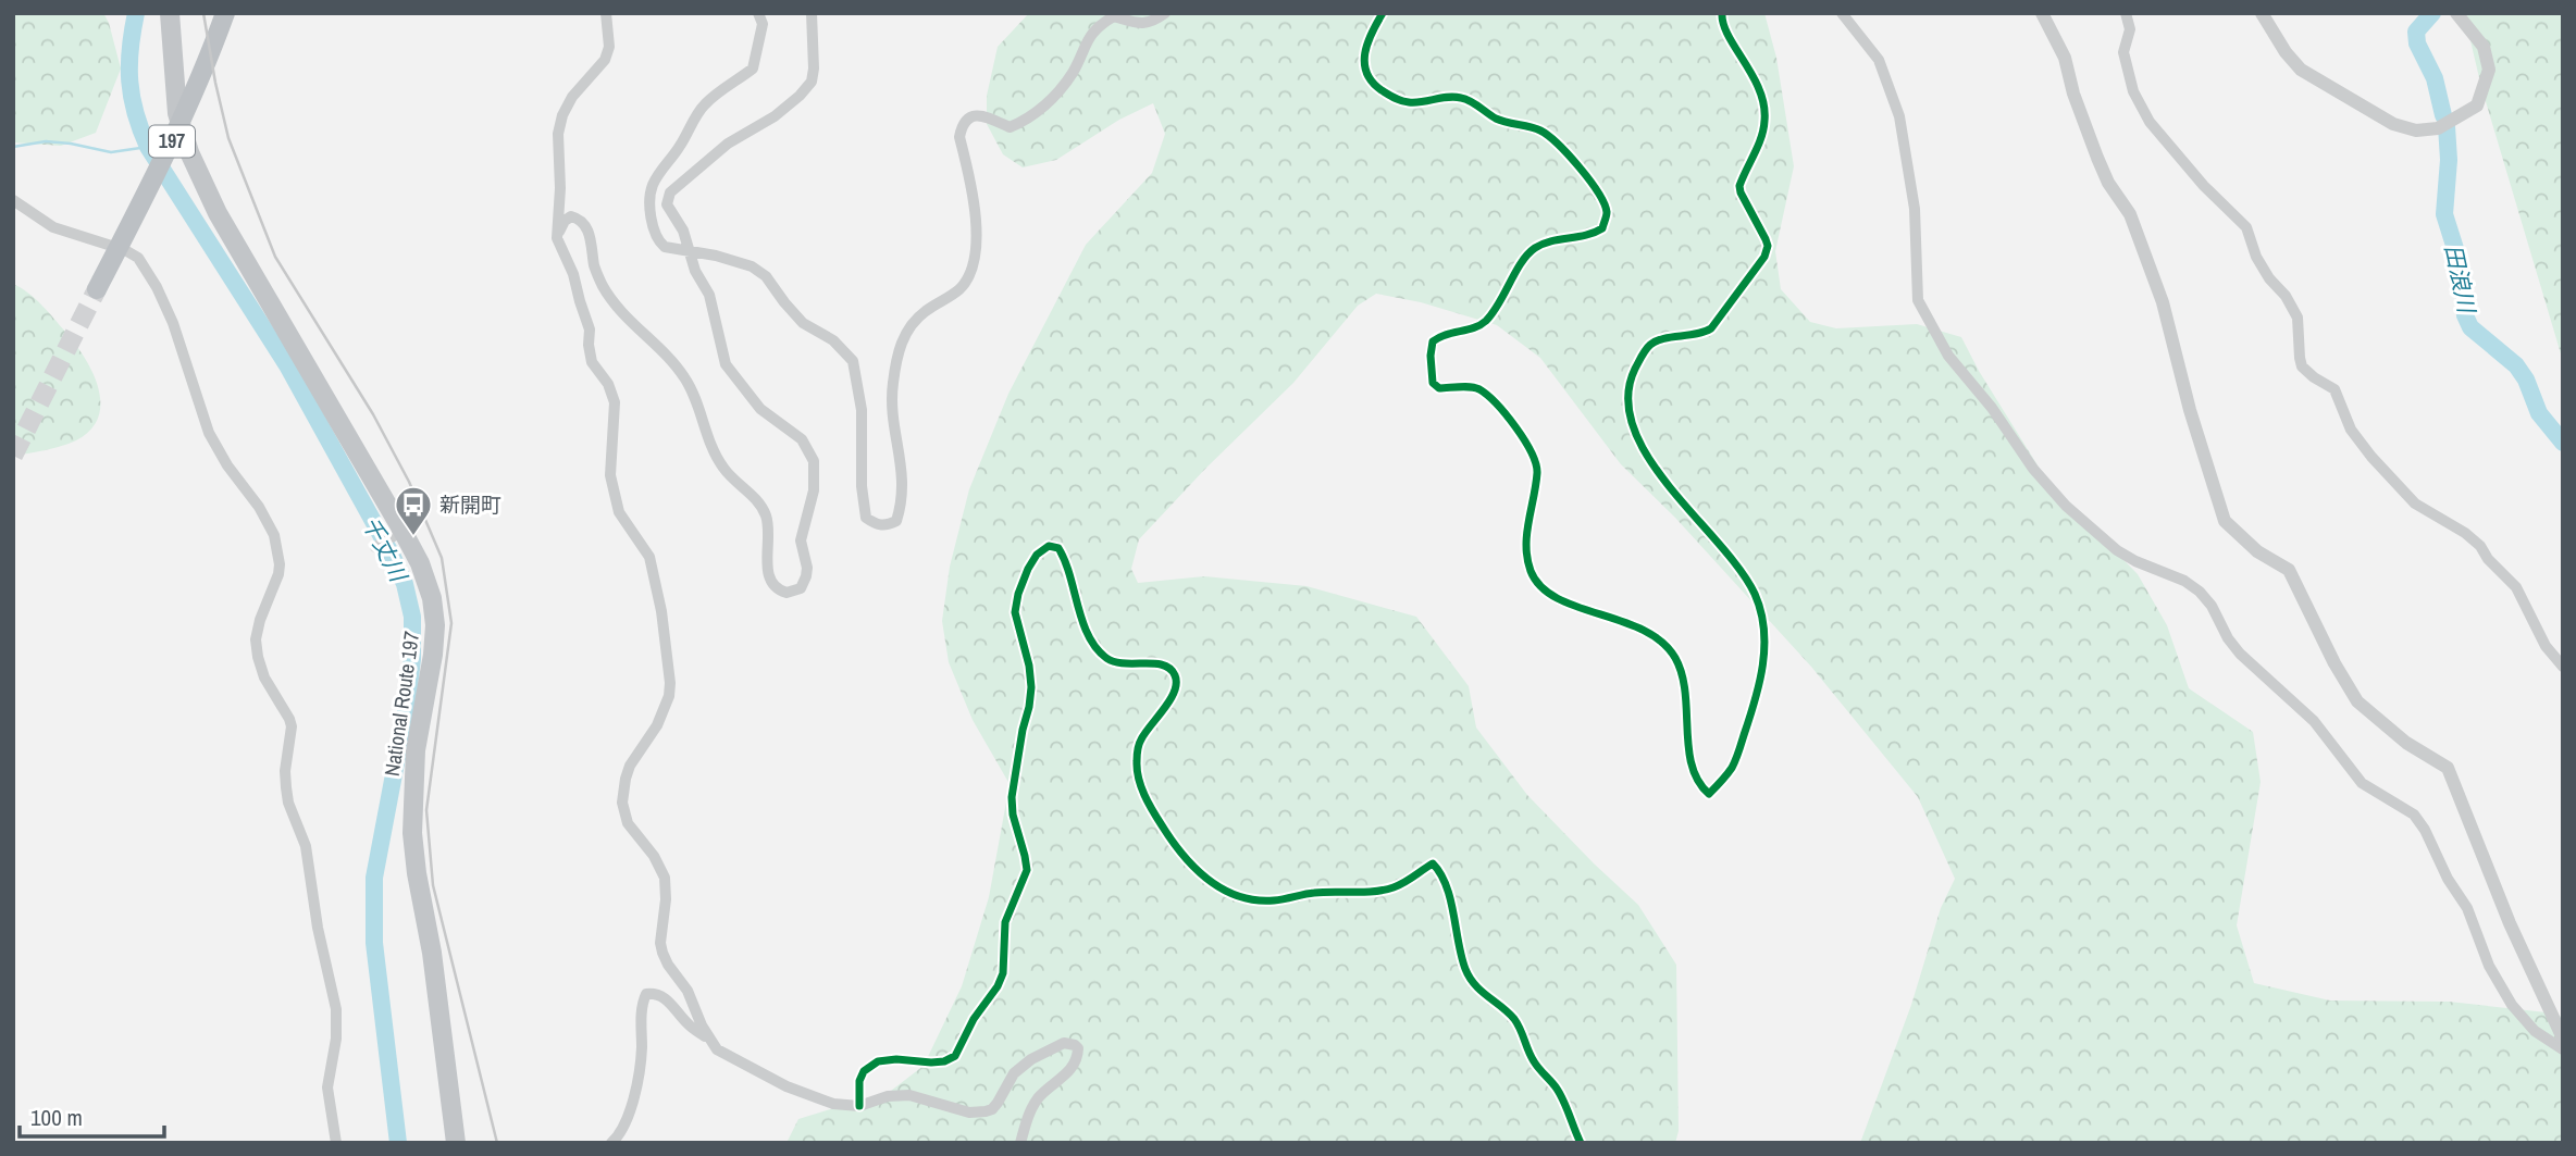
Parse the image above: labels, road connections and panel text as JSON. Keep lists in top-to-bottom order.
{
  "streets": {
    "highway": ["197", "National Route 197"]
  },
  "water": ["田浪川", "千丈川"],
  "places": {
    "bus stop": ["新開町"]
  },
  "scale_bar": "100 m"
}
